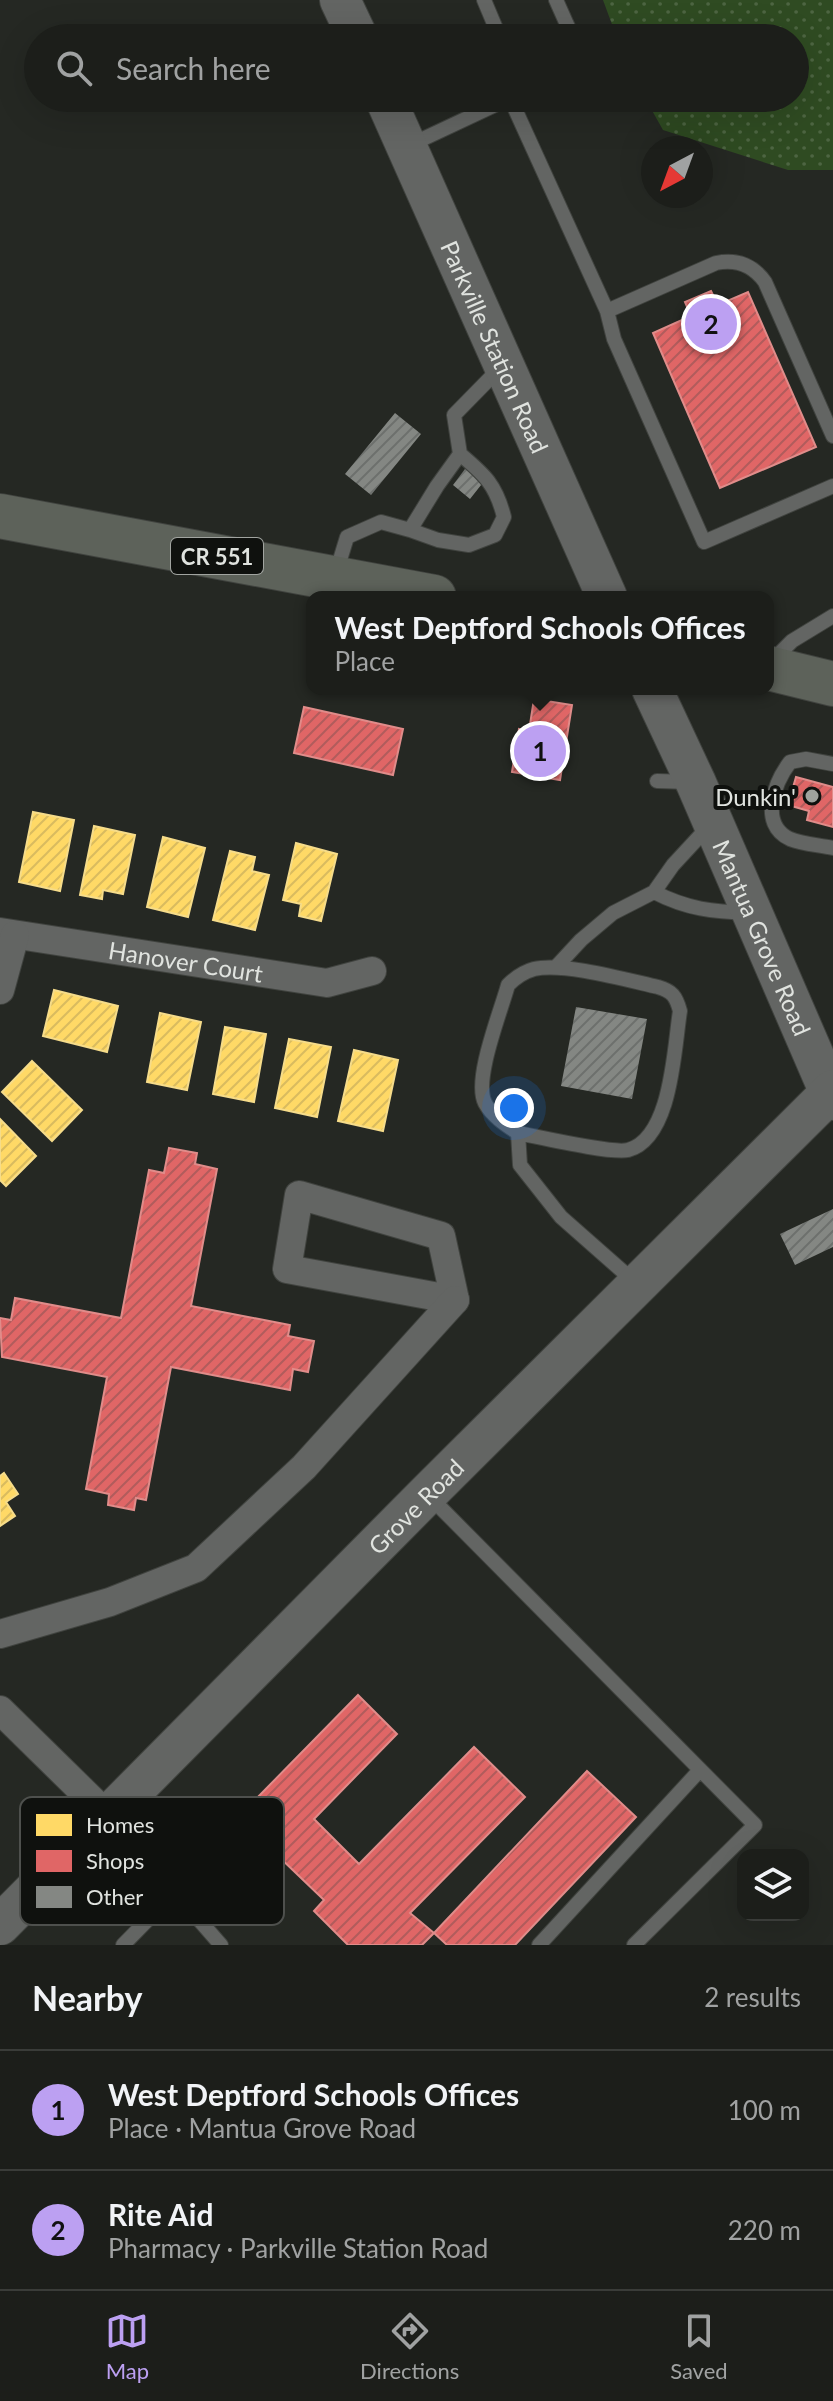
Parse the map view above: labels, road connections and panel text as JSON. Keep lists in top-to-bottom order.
{
  "streets": {
    "main road": [
      "Parkville Station Road",
      "CR 551",
      "Mantua Grove Road",
      "Grove Road"
    ],
    "street": ["Hanover Court"]
  },
  "crossings": [
    ["Mantua Grove Road", "Grove Road"]
  ],
  "places": ["Dunkin'"],
  "legend": ["Homes", "Shops", "Other"],
  "north": "bottom left",
  "page": {
    "search": "Search here",
    "pins": ["2", "1"],
    "popup": ["West Deptford Schools Offices", "Place"],
    "heading": ["Nearby", "2 results"],
    "list": [
      {
        "mark": "1",
        "name": "West Deptford Schools Offices",
        "note": "Place · Mantua Grove Road",
        "value": "100 m"
      },
      {
        "mark": "2",
        "name": "Rite Aid",
        "note": "Pharmacy · Parkville Station Road",
        "value": "220 m"
      }
    ],
    "nav": ["Map", "Directions", "Saved"]
  }
}
